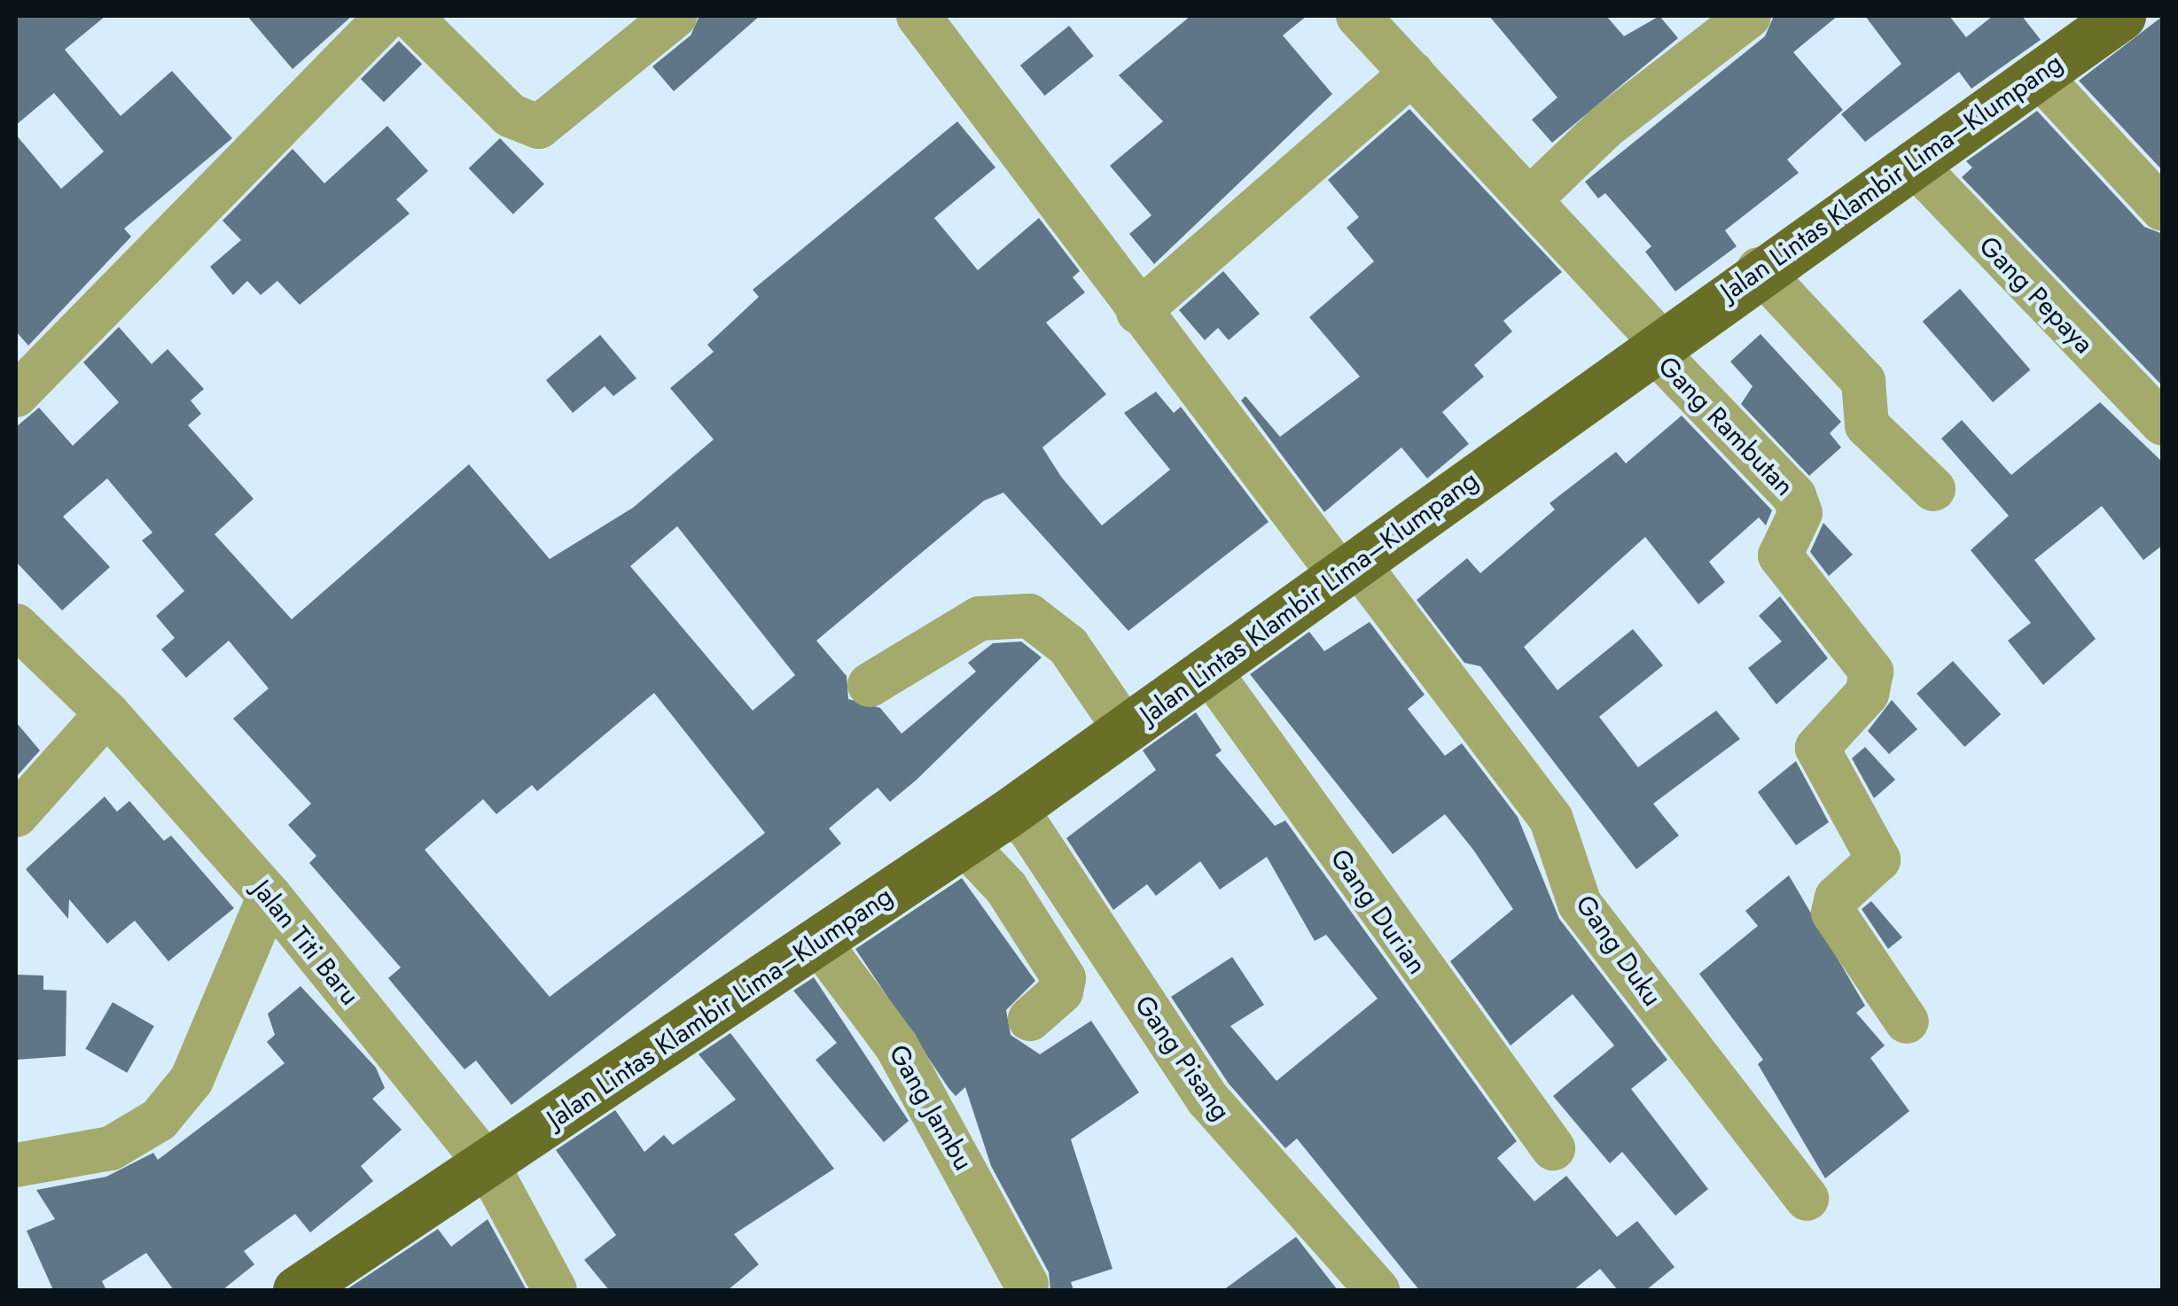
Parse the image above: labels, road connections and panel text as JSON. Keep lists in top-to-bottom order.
{
  "streets": {
    "main road": ["Jalan Lintas Klambir Lima–Klumpang"],
    "street": [
      "Gang Pepaya",
      "Gang Rambutan",
      "Gang Durian",
      "Jalan Titi Baru",
      "Gang Duku",
      "Gang Pisang",
      "Gang Jambu"
    ]
  },
  "crossings": [
    ["Jalan Lintas Klambir Lima–Klumpang", "Gang Pepaya"],
    ["Jalan Lintas Klambir Lima–Klumpang", "Gang Rambutan"],
    ["Jalan Lintas Klambir Lima–Klumpang", "Gang Durian"],
    ["Jalan Lintas Klambir Lima–Klumpang", "Jalan Titi Baru"],
    ["Jalan Lintas Klambir Lima–Klumpang", "Gang Duku"],
    ["Jalan Lintas Klambir Lima–Klumpang", "Gang Pisang"],
    ["Jalan Lintas Klambir Lima–Klumpang", "Gang Jambu"]
  ]
}
